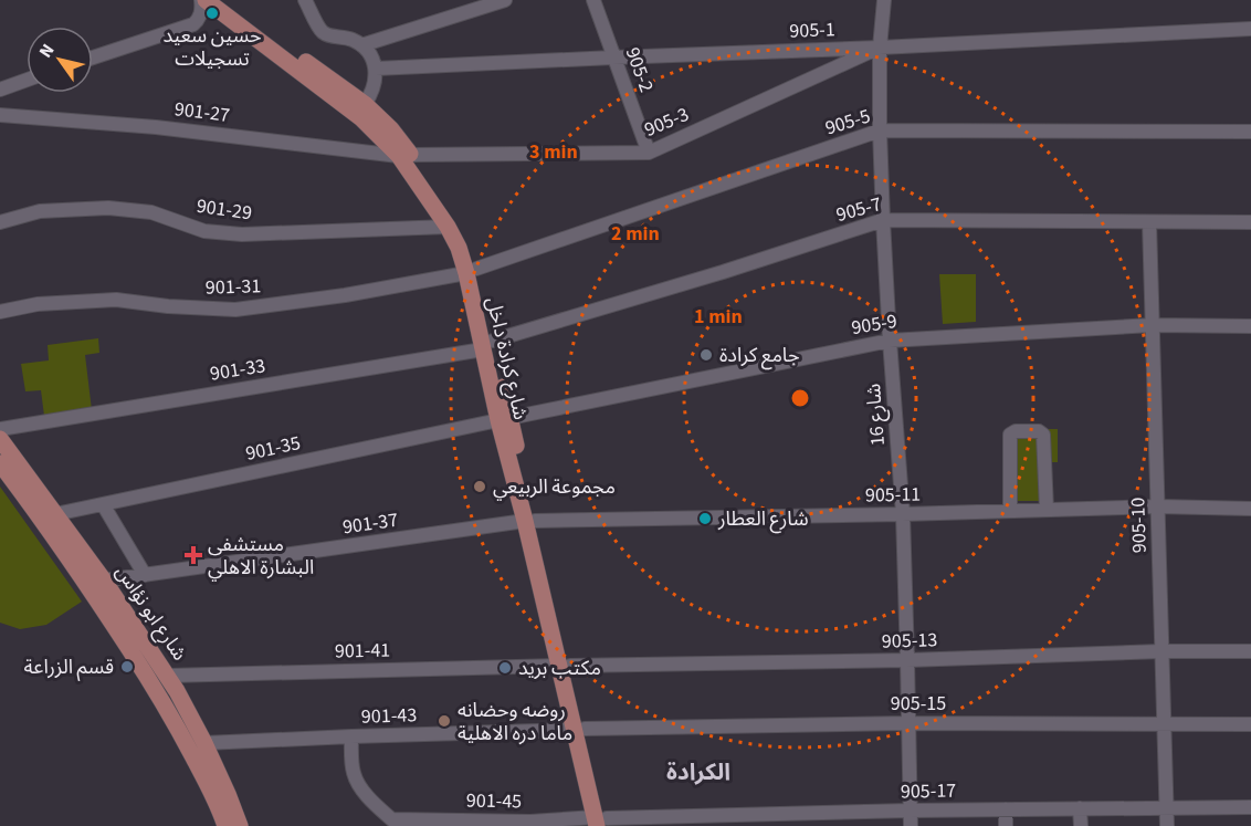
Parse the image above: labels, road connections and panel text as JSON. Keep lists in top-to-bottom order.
{
  "streets": {
    "main road": ["شارع كرادة داخل", "شارع ابو نؤاس"],
    "street": [
      "905-1",
      "905-2",
      "901-27",
      "905-3",
      "905-5",
      "901-29",
      "905-7",
      "901-31",
      "905-9",
      "901-33",
      "شارع 16",
      "901-35",
      "905-11",
      "901-37",
      "905-10",
      "905-13",
      "901-41",
      "905-15",
      "901-43",
      "905-17",
      "901-45"
    ]
  },
  "crossings": [
    ["905-1", "905-2"],
    ["905-1", "905-3"],
    ["905-1", "شارع 16"],
    ["905-2", "905-3"],
    ["901-27", "905-3"],
    ["901-27", "شارع كرادة داخل"],
    ["905-3", "شارع كرادة داخل"],
    ["905-3", "شارع 16"],
    ["905-5", "901-31"],
    ["905-5", "شارع كرادة داخل"],
    ["905-5", "شارع 16"],
    ["901-29", "شارع كرادة داخل"],
    ["905-7", "شارع كرادة داخل"],
    ["905-7", "901-33"],
    ["905-7", "شارع 16"],
    ["905-7", "905-10"],
    ["901-31", "شارع كرادة داخل"],
    ["905-9", "شارع كرادة داخل"],
    ["905-9", "شارع 16"],
    ["905-9", "901-35"],
    ["905-9", "905-10"],
    ["شارع كرادة داخل", "901-33"],
    ["شارع كرادة داخل", "901-35"],
    ["شارع كرادة داخل", "905-11"],
    ["شارع كرادة داخل", "901-37"],
    ["شارع كرادة داخل", "905-13"],
    ["شارع كرادة داخل", "901-41"],
    ["شارع كرادة داخل", "905-15"],
    ["شارع كرادة داخل", "901-43"],
    ["شارع كرادة داخل", "905-17"],
    ["شارع كرادة داخل", "901-45"],
    ["شارع 16", "905-11"],
    ["شارع 16", "905-13"],
    ["شارع 16", "905-15"],
    ["شارع 16", "905-17"],
    ["901-35", "شارع ابو نؤاس"],
    ["905-11", "901-37"],
    ["905-11", "905-10"],
    ["901-37", "شارع ابو نؤاس"],
    ["905-10", "905-13"],
    ["905-10", "905-15"],
    ["905-10", "905-17"],
    ["شارع ابو نؤاس", "901-41"],
    ["شارع ابو نؤاس", "901-43"],
    ["905-13", "901-41"],
    ["905-15", "901-43"],
    ["905-17", "901-45"]
  ],
  "districts": ["الكرادة"],
  "places": {
    "other": [
      "حسين سعيد تسجيلات",
      "جامع كرادة",
      "مجموعة الربيعي",
      "شارع العطار",
      "قسم الزراعة",
      "مكتب بريد",
      "روضه وحضانه ماما دره الاهلية"
    ],
    "health": ["مستشفى البشارة الاهلي"]
  },
  "north": "top left",
  "rings": ["3 min", "2 min", "1 min"]
}
